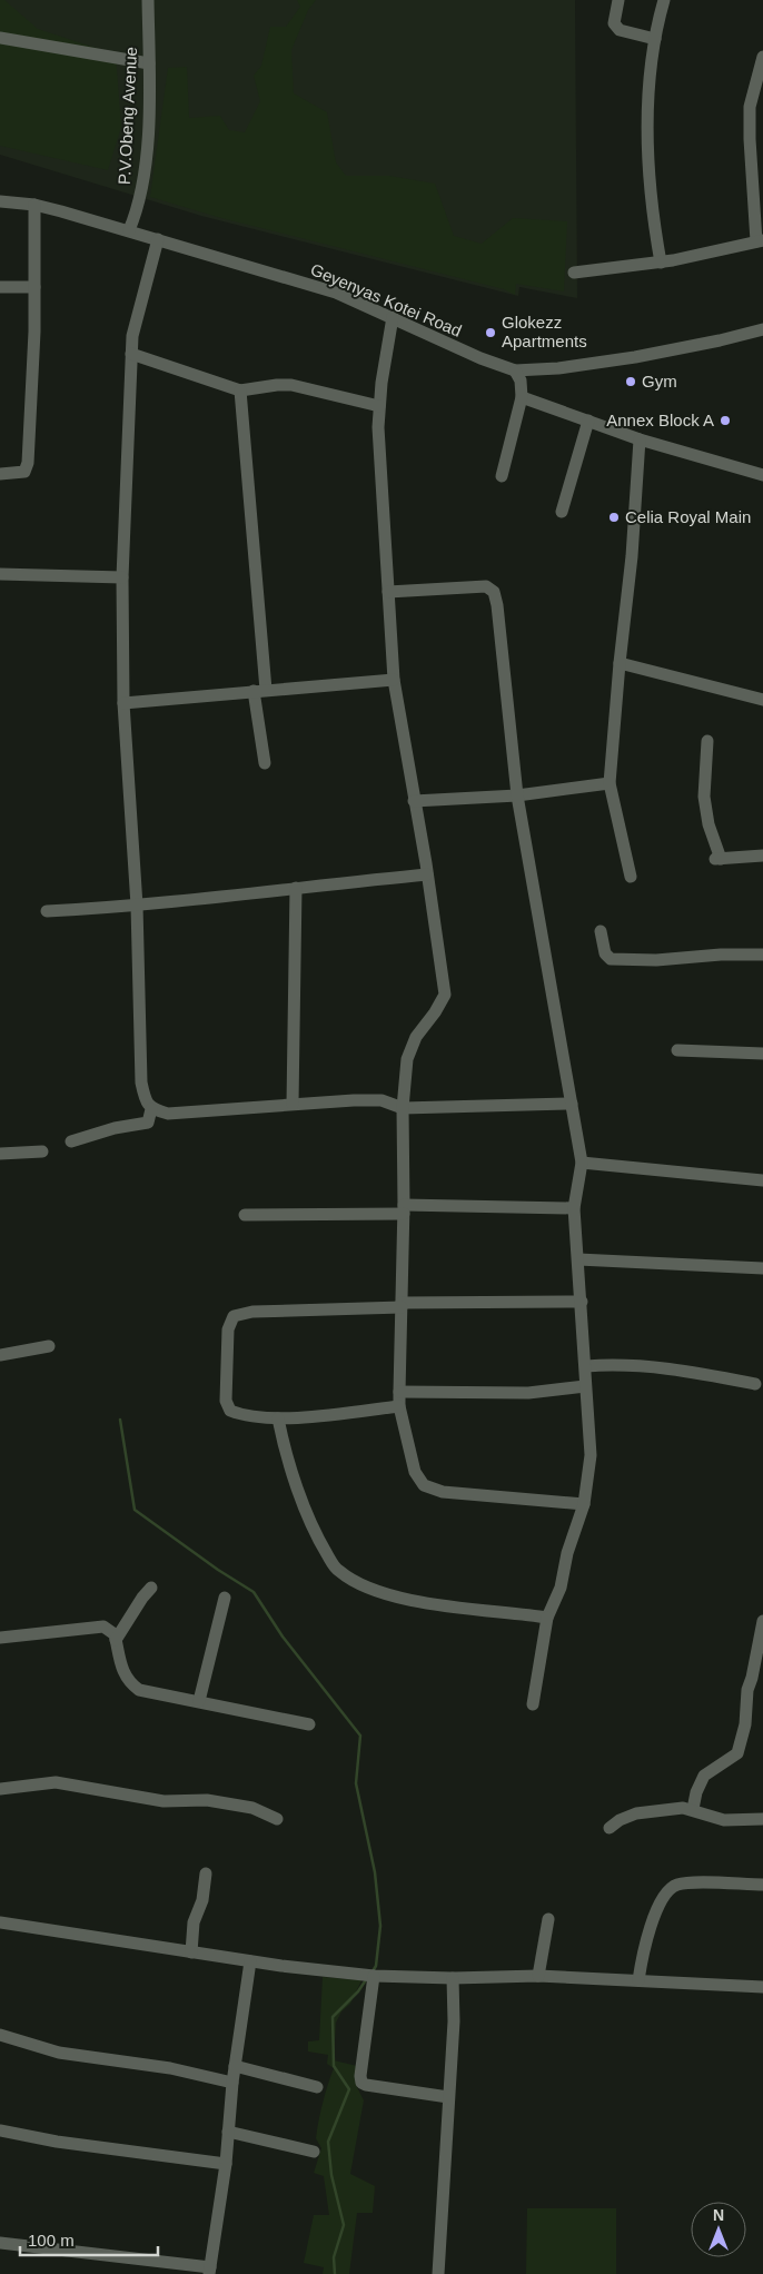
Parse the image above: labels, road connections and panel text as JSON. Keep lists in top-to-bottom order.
{
  "streets": {
    "street": ["P.V.Obeng Avenue", "Geyenyas Kotei Road"]
  },
  "crossings": [
    ["P.V.Obeng Avenue", "Geyenyas Kotei Road"]
  ],
  "places": [
    "Glokezz Apartments",
    "Gym",
    "Annex Block A",
    "Celia Royal Main"
  ],
  "scale_bar": "100 m",
  "north": "top"
}
